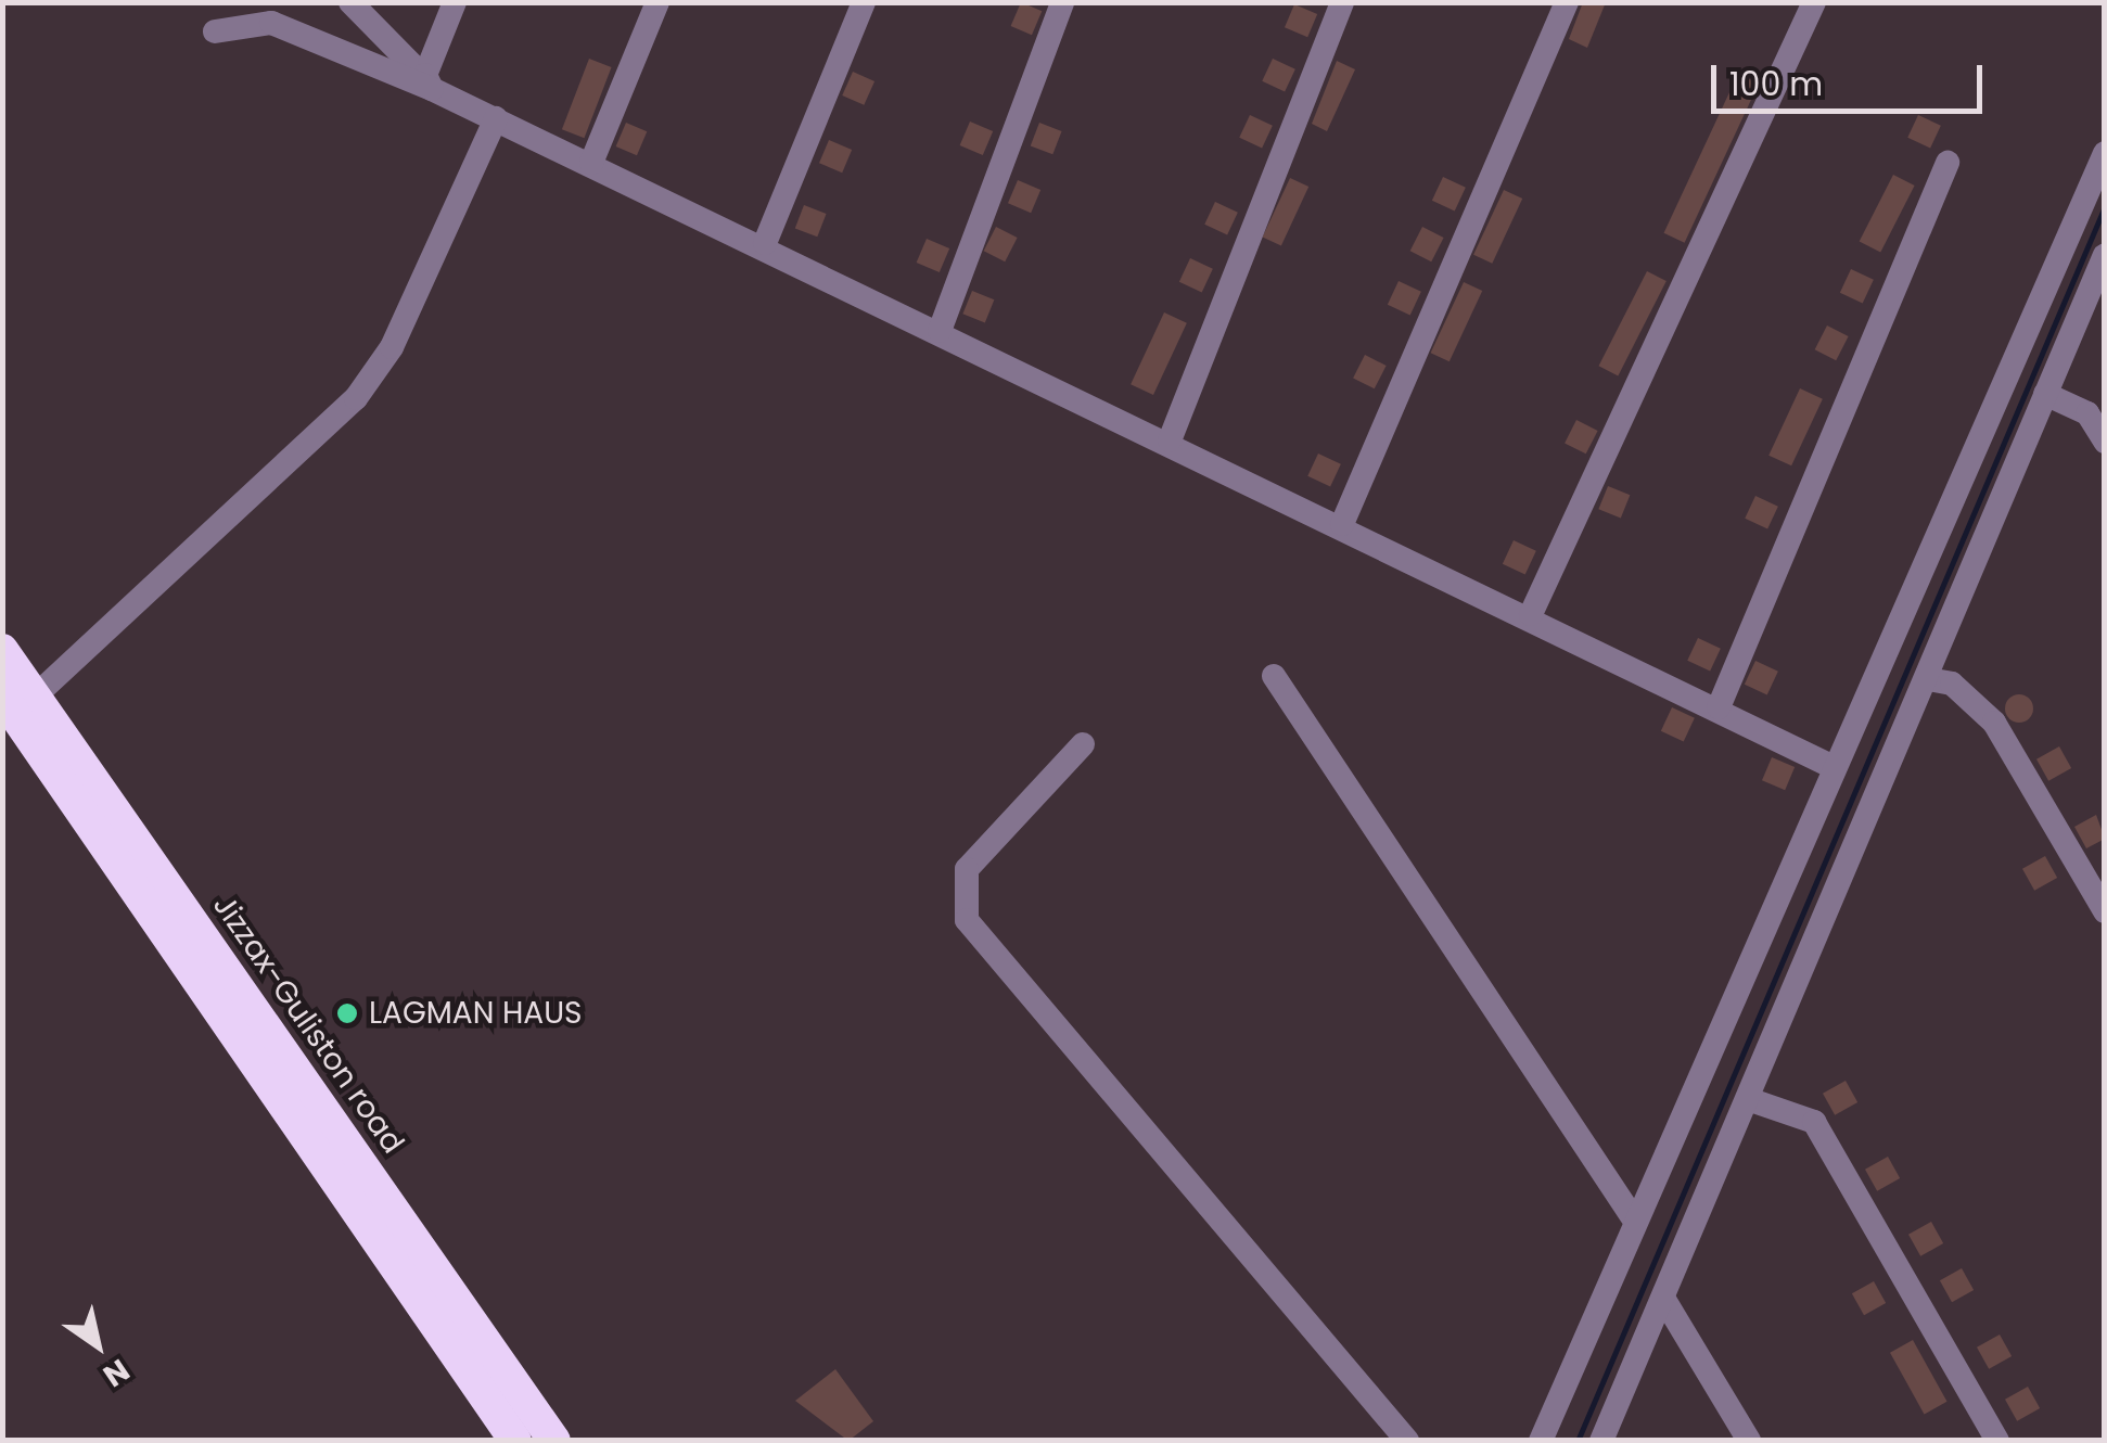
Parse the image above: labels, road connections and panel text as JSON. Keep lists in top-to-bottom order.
{
  "streets": {
    "highway": ["Jizzax-Guliston road"]
  },
  "places": ["LAGMAN HAUS"],
  "scale_bar": "100 m",
  "north": "bottom right"
}
